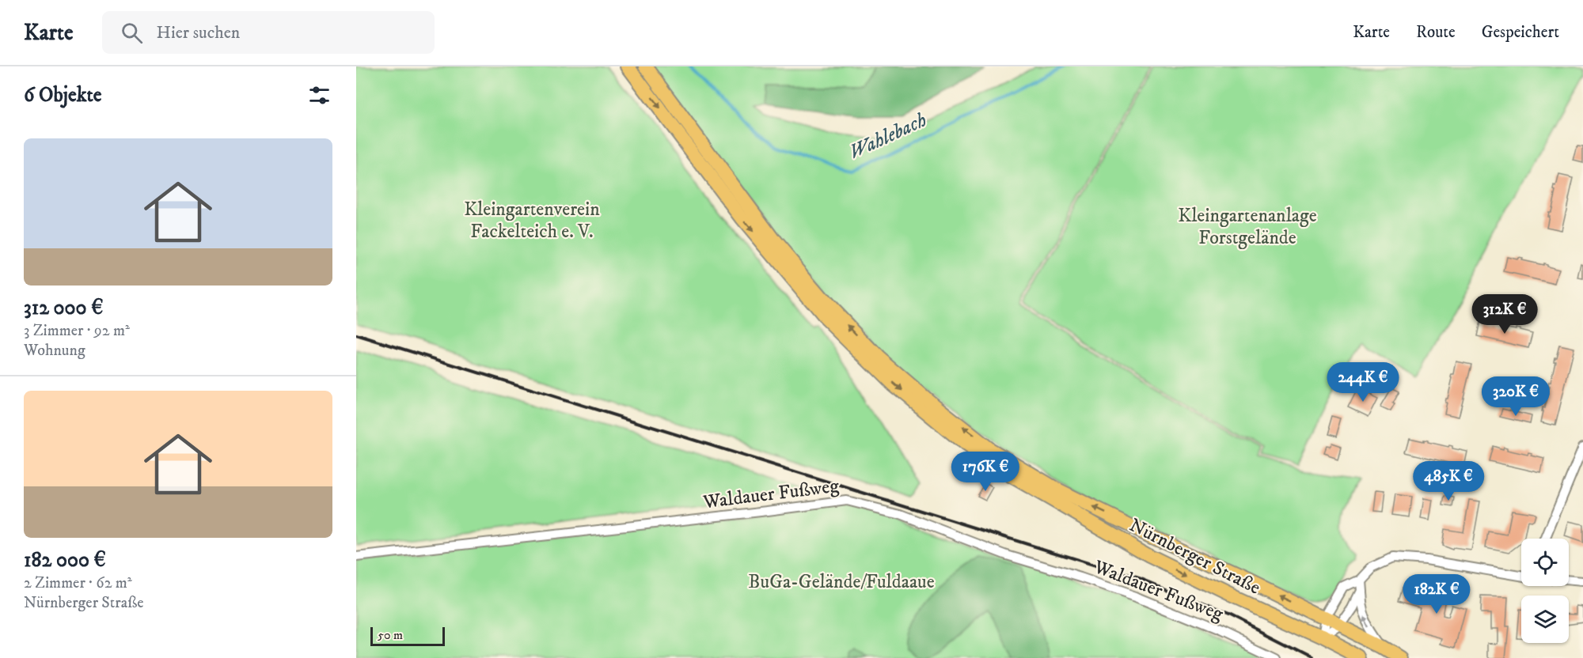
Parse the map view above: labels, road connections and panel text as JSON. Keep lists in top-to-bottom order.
{
  "streets": {
    "main road": ["Nürnberger Straße"],
    "street": ["Waldauer Fußweg"]
  },
  "water": ["Wahlebach"],
  "parks": ["Kleingartenverein Fackelteich e. V.", "Kleingartenanlage Forstgelände", "BuGa-Gelände/Fuldaaue"],
  "scale_bar": "50 m",
  "page": {
    "header": "Karte",
    "search": "Hier suchen",
    "nav": ["Karte", "Route", "Gespeichert"],
    "heading": "6 Objekte",
    "list": [
      {
        "name": "312 000 €",
        "note": "3 Zimmer · 92 m² · Wohnung"
      },
      {
        "name": "182 000 €",
        "note": "2 Zimmer · 62 m² · Nürnberger Straße"
      }
    ],
    "price": [
      "312K €",
      "244K €",
      "320K €",
      "176K €",
      "485K €",
      "182K €"
    ],
    "scale": "50 m"
  }
}
